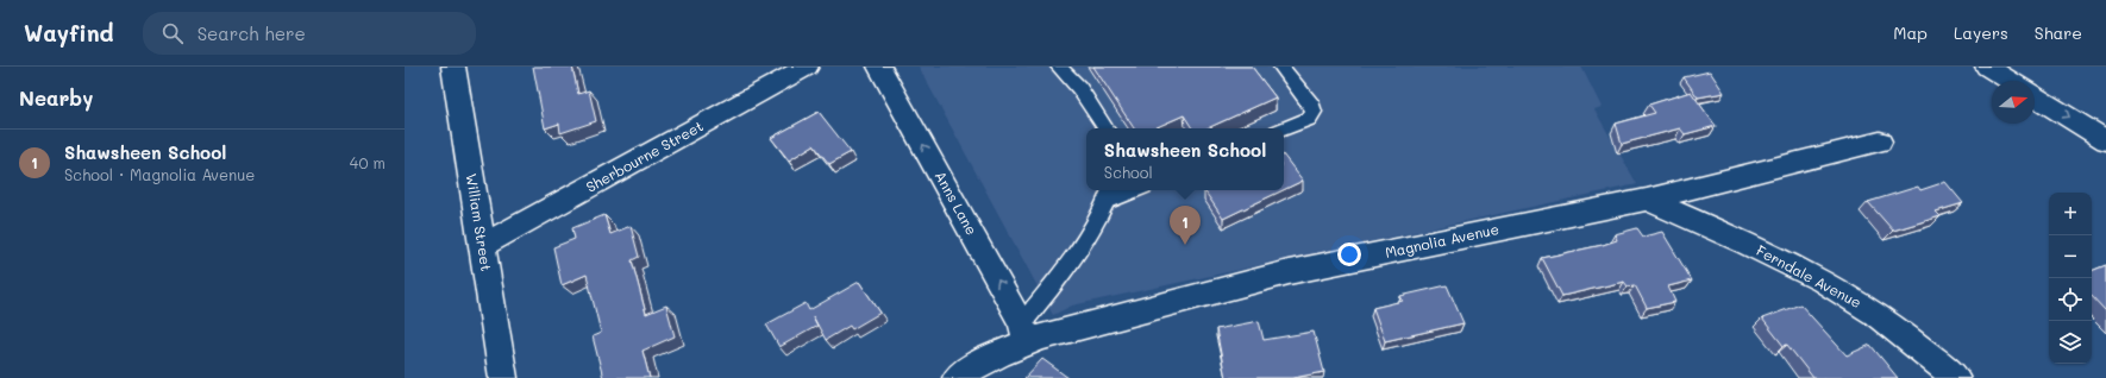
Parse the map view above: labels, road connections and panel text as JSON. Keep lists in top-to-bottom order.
{
  "streets": {
    "main road": [
      "Sherbourne Street",
      "Anns Lane",
      "William Street",
      "Magnolia Avenue",
      "Ferndale Avenue"
    ]
  },
  "crossings": [
    ["Sherbourne Street", "William Street"],
    ["Anns Lane", "Magnolia Avenue"],
    ["Magnolia Avenue", "Ferndale Avenue"]
  ],
  "one_way": ["Anns Lane"],
  "north": "right",
  "page": {
    "header": "Wayfind",
    "search": "Search here",
    "nav": ["Map", "Layers", "Share"],
    "heading": "Nearby",
    "list": [
      {
        "mark": "1",
        "name": "Shawsheen School",
        "note": "School · Magnolia Avenue",
        "value": "40 m"
      }
    ],
    "popup": ["Shawsheen School", "School"],
    "map_buttons": ["+", "−"],
    "pins": "1"
  }
}
